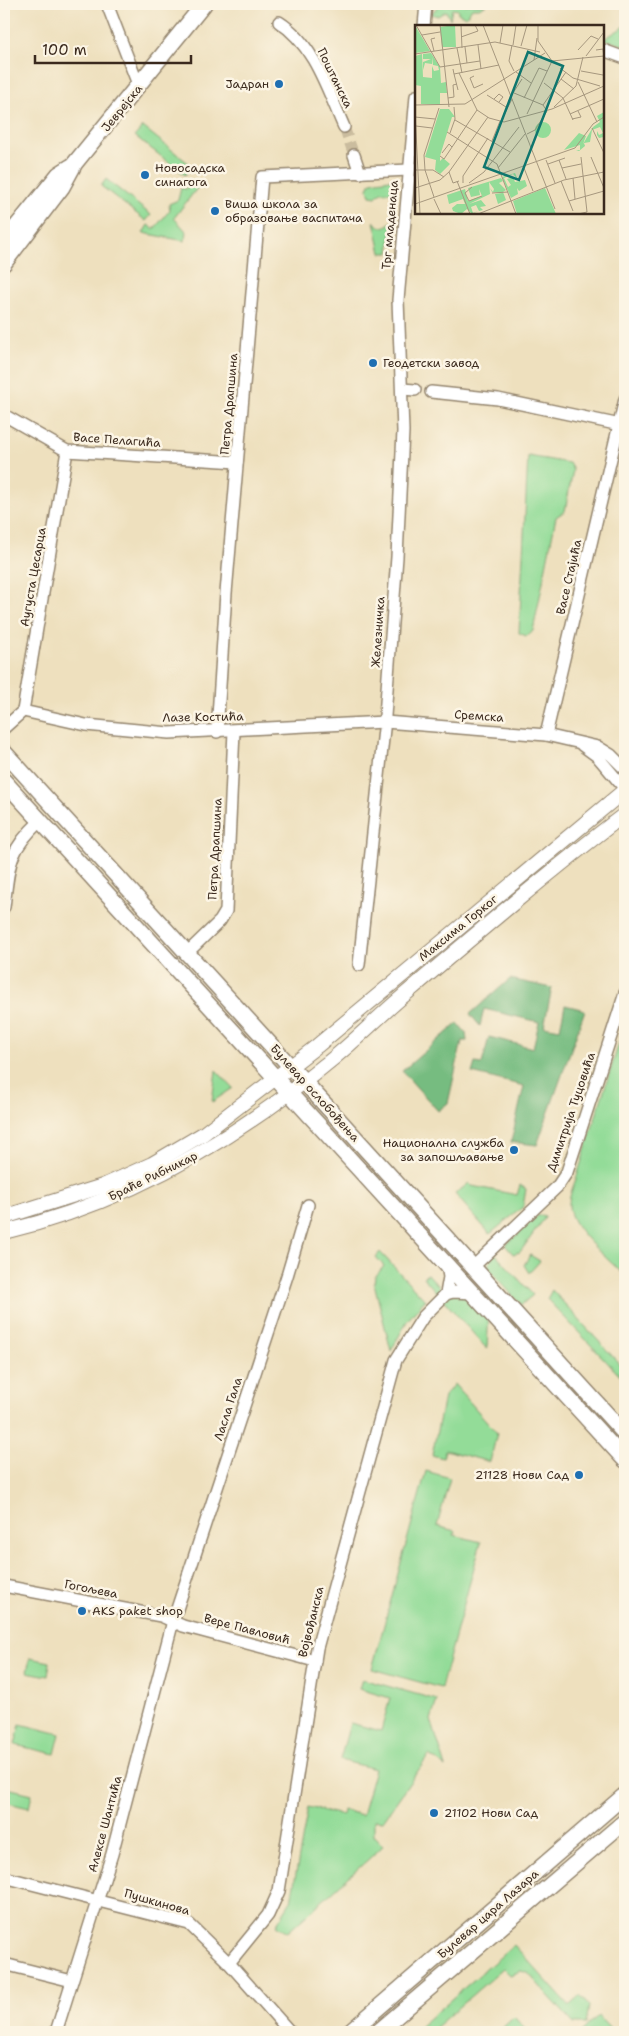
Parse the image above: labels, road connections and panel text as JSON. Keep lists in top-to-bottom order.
{
  "streets": {
    "main road": ["Јеврејска", "Булевар ослобођења", "Булевар цара Лазара"],
    "street": [
      "Поштанска",
      "Трг младенаца",
      "Петра Драпшина",
      "Васе Пелагића",
      "Аугуста Цесарца",
      "Васе Стајића",
      "Железничка",
      "Сремска",
      "Лазе Костића",
      "Максима Горког",
      "Димитрија Туцовића",
      "Браће Рибникар",
      "Ласла Гала",
      "Гогољева",
      "Војвођанска",
      "Вере Павловић",
      "Алексе Шантића",
      "Пушкинова"
    ]
  },
  "crossings": [
    ["Трг младенаца", "Петра Драпшина"],
    ["Трг младенаца", "Железничка"],
    ["Петра Драпшина", "Васе Пелагића"],
    ["Петра Драпшина", "Лазе Костића"],
    ["Петра Драпшина", "Булевар ослобођења"],
    ["Васе Пелагића", "Аугуста Цесарца"],
    ["Аугуста Цесарца", "Лазе Костића"],
    ["Васе Стајића", "Сремска"],
    ["Железничка", "Сремска"],
    ["Железничка", "Лазе Костића"],
    ["Сремска", "Лазе Костића"],
    ["Сремска", "Максима Горког"],
    ["Максима Горког", "Булевар ослобођења"],
    ["Максима Горког", "Браће Рибникар"],
    ["Булевар ослобођења", "Димитрија Туцовића"],
    ["Булевар ослобођења", "Браће Рибникар"],
    ["Ласла Гала", "Гогољева"],
    ["Ласла Гала", "Вере Павловић"],
    ["Ласла Гала", "Алексе Шантића"],
    ["Гогољева", "Вере Павловић"],
    ["Гогољева", "Алексе Шантића"],
    ["Војвођанска", "Вере Павловић"],
    ["Војвођанска", "Пушкинова"],
    ["Вере Павловић", "Алексе Шантића"],
    ["Алексе Шантића", "Пушкинова"]
  ],
  "places": [
    "Јадран",
    "Новосадска синагога",
    "Виша школа за образовање васпитача",
    "Геодетски завод",
    "Национална служба за запошљавање",
    "21128 Нови Сад",
    "AKS paket shop",
    "21102 Нови Сад"
  ],
  "scale_bar": "100 m"
}
